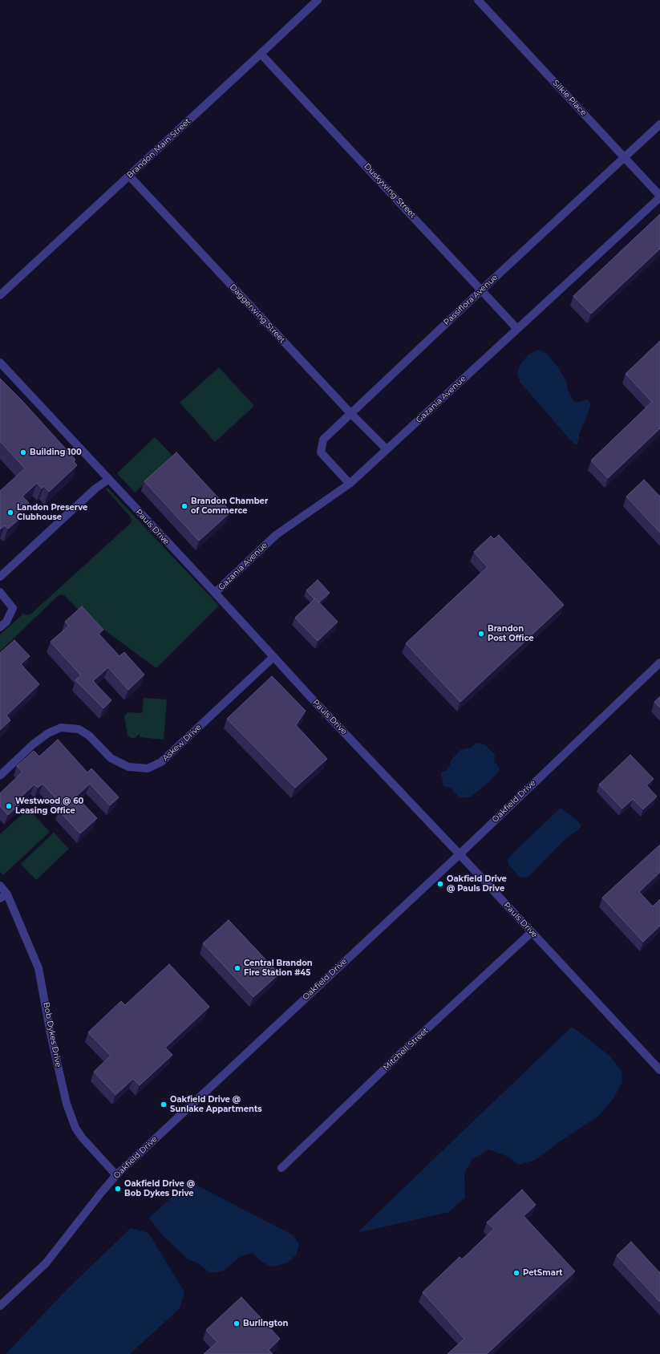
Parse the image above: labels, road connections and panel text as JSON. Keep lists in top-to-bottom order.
{
  "streets": {
    "street": [
      "Silkie Place",
      "Brandon Main Street",
      "Duskywing Street",
      "Passiflora Avenue",
      "Daggerwing Street",
      "Gazania Avenue",
      "Pauls Drive",
      "Askew Drive",
      "Oakfield Drive",
      "Bob Dykes Drive",
      "Mitchell Street"
    ]
  },
  "crossings": [
    ["Silkie Place", "Passiflora Avenue"],
    ["Silkie Place", "Gazania Avenue"],
    ["Brandon Main Street", "Duskywing Street"],
    ["Brandon Main Street", "Daggerwing Street"],
    ["Duskywing Street", "Passiflora Avenue"],
    ["Duskywing Street", "Gazania Avenue"],
    ["Passiflora Avenue", "Daggerwing Street"],
    ["Passiflora Avenue", "Gazania Avenue"],
    ["Daggerwing Street", "Gazania Avenue"],
    ["Gazania Avenue", "Pauls Drive"],
    ["Pauls Drive", "Askew Drive"],
    ["Pauls Drive", "Oakfield Drive"],
    ["Pauls Drive", "Mitchell Street"],
    ["Oakfield Drive", "Bob Dykes Drive"]
  ],
  "places": [
    "Building 100",
    "Brandon Chamber of Commerce",
    "Landon Preserve Clubhouse",
    "Brandon Post Office",
    "Westwood @ 60 Leasing Office",
    "Oakfield Drive @ Pauls Drive",
    "Central Brandon Fire Station #45",
    "Oakfield Drive @ Sunlake Appartments",
    "Oakfield Drive @ Bob Dykes Drive",
    "PetSmart",
    "Burlington"
  ]
}
